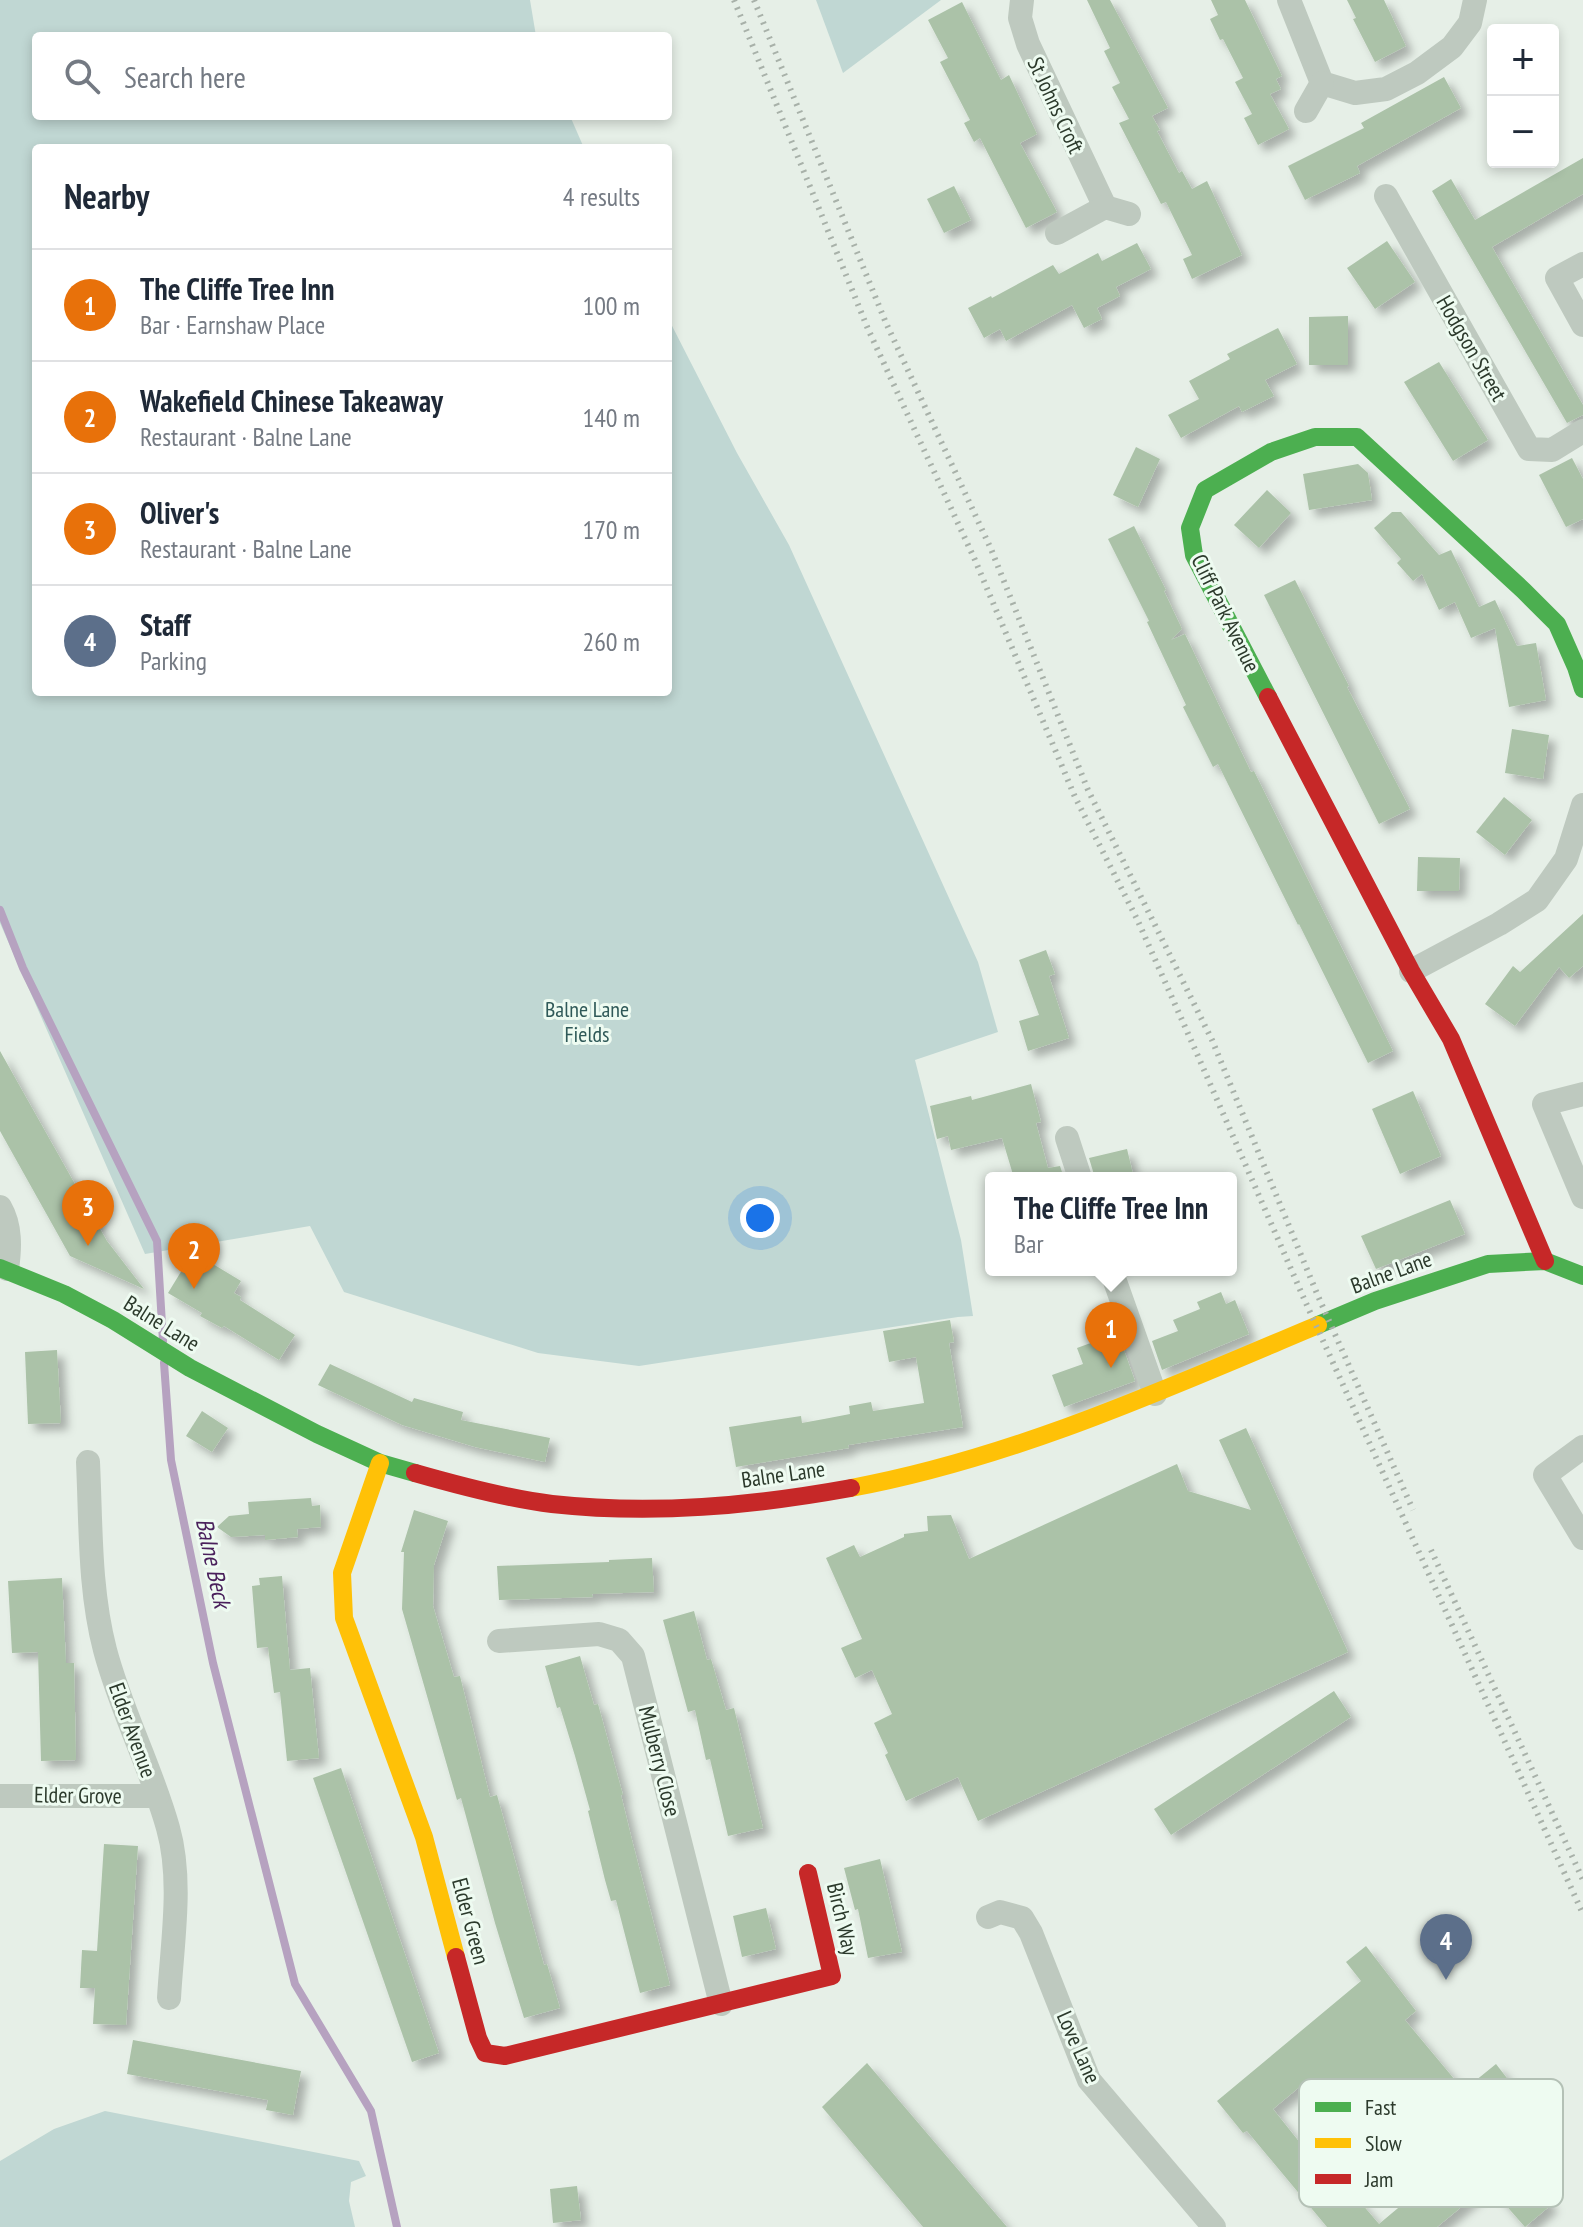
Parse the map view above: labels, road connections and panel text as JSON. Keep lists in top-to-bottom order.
{
  "streets": {
    "street": [
      "St Johns Croft",
      "Hodgson Street",
      "Cliff Park Avenue",
      "Balne Lane",
      "Elder Avenue",
      "Mulberry Close",
      "Elder Grove",
      "Birch Way",
      "Elder Green",
      "Love Lane"
    ]
  },
  "crossings": [
    ["Cliff Park Avenue", "Balne Lane"],
    ["Balne Lane", "Elder Green"],
    ["Elder Avenue", "Elder Grove"],
    ["Mulberry Close", "Elder Green"],
    ["Birch Way", "Elder Green"]
  ],
  "water": ["Balne Beck"],
  "parks": ["Balne Lane Fields"],
  "legend": ["Fast", "Slow", "Jam"],
  "page": {
    "map_buttons": ["+", "−"],
    "search": "Search here",
    "heading": ["Nearby", "4 results"],
    "list": [
      {
        "mark": "1",
        "name": "The Cliffe Tree Inn",
        "note": "Bar · Earnshaw Place",
        "value": "100 m"
      },
      {
        "mark": "2",
        "name": "Wakefield Chinese Takeaway",
        "note": "Restaurant · Balne Lane",
        "value": "140 m"
      },
      {
        "mark": "3",
        "name": "Oliver's",
        "note": "Restaurant · Balne Lane",
        "value": "170 m"
      },
      {
        "mark": "4",
        "name": "Staff",
        "note": "Parking",
        "value": "260 m"
      }
    ],
    "popup": ["The Cliffe Tree Inn", "Bar"],
    "pins": [
      "3",
      "2",
      "1",
      "4"
    ]
  }
}
